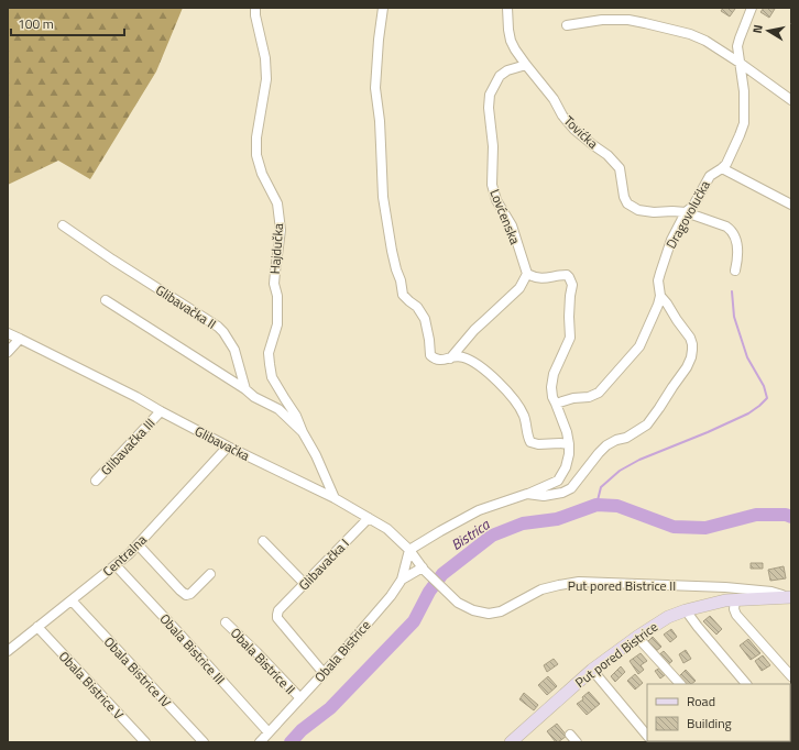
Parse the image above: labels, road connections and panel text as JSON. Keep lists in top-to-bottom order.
{
  "streets": {
    "street": [
      "Tovićka",
      "Dragovolučka",
      "Lovćenska",
      "Hajdučka",
      "Glibavačka II",
      "Glibavačka",
      "Glibavačka III",
      "Centralna",
      "Glibavačka I",
      "Put pored Bistrice II",
      "Obala Bistrice III",
      "Obala Bistrice",
      "Put pored Bistrice",
      "Obala Bistrice II",
      "Obala Bistrice IV",
      "Obala Bistrice V"
    ]
  },
  "crossings": [
    ["Tovićka", "Dragovolučka"],
    ["Tovićka", "Lovćenska"],
    ["Glibavačka", "Glibavačka III"],
    ["Glibavačka", "Centralna"],
    ["Glibavačka", "Glibavačka I"],
    ["Glibavačka", "Put pored Bistrice II"],
    ["Glibavačka", "Obala Bistrice"],
    ["Centralna", "Obala Bistrice III"],
    ["Centralna", "Obala Bistrice IV"],
    ["Centralna", "Obala Bistrice V"],
    ["Glibavačka I", "Obala Bistrice"],
    ["Put pored Bistrice II", "Put pored Bistrice"],
    ["Obala Bistrice III", "Obala Bistrice"],
    ["Obala Bistrice", "Obala Bistrice II"]
  ],
  "water": ["Bistrica"],
  "legend": ["Road", "Building"],
  "scale_bar": "100 m",
  "north": "left"
}
